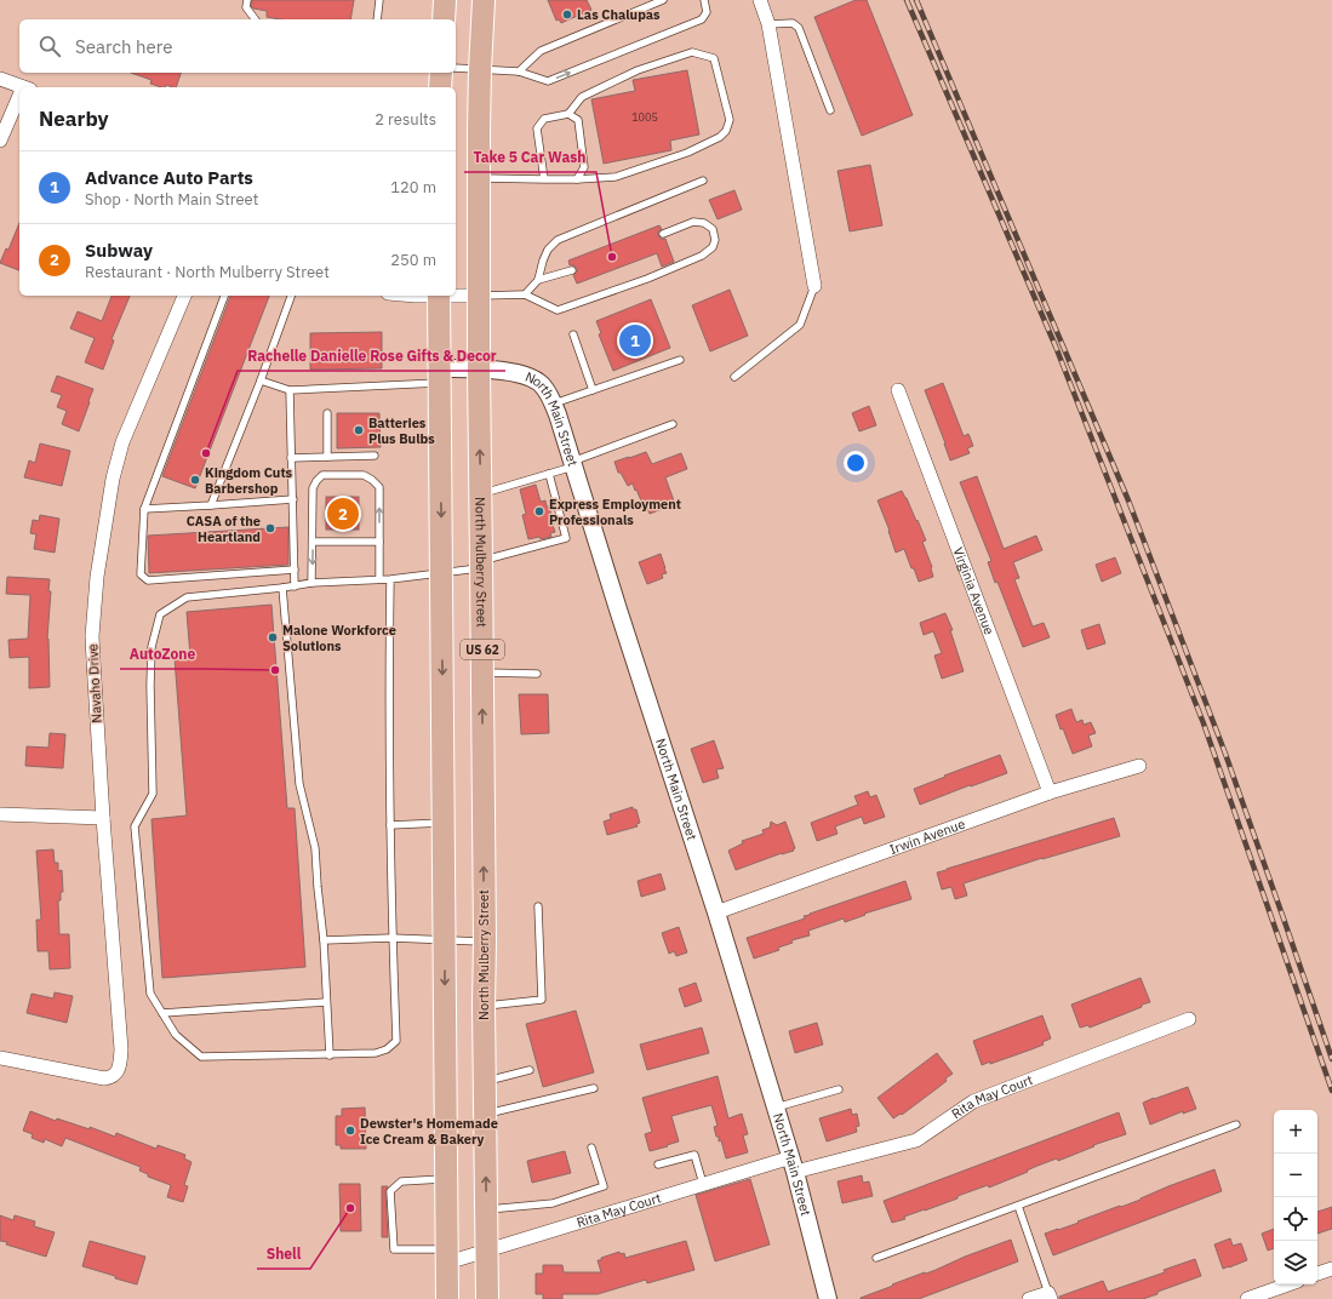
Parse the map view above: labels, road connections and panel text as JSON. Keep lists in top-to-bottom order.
{
  "streets": {
    "main road": ["North Mulberry Street", "US 62"],
    "street": [
      "North Main Street",
      "Virginia Avenue",
      "Navaho Drive",
      "Irwin Avenue",
      "Rita May Court"
    ]
  },
  "crossings": [
    ["North Main Street", "North Mulberry Street"],
    ["North Main Street", "US 62"],
    ["North Main Street", "Irwin Avenue"],
    ["North Main Street", "Rita May Court"],
    ["North Mulberry Street", "Rita May Court"],
    ["Virginia Avenue", "Irwin Avenue"],
    ["US 62", "Rita May Court"]
  ],
  "places": [
    "Las Chalupas",
    "Take 5 Car Wash",
    "Batteries Plus Bulbs",
    "Rachelle Danielle Rose Gifts & Decor",
    "Kingdom Cuts Barbershop",
    "Express Employment Professionals",
    "CASA of the Heartland",
    "Malone Workforce Solutions",
    "AutoZone",
    "Dewster's Homemade Ice Cream & Bakery",
    "Shell"
  ],
  "house_numbers": ["1005"],
  "page": {
    "search": "Search here",
    "heading": ["Nearby", "2 results"],
    "list": [
      {
        "mark": "1",
        "name": "Advance Auto Parts",
        "note": "Shop · North Main Street",
        "value": "120 m"
      },
      {
        "mark": "2",
        "name": "Subway",
        "note": "Restaurant · North Mulberry Street",
        "value": "250 m"
      }
    ],
    "pins": ["1", "2"],
    "map_buttons": ["+", "−"]
  }
}
